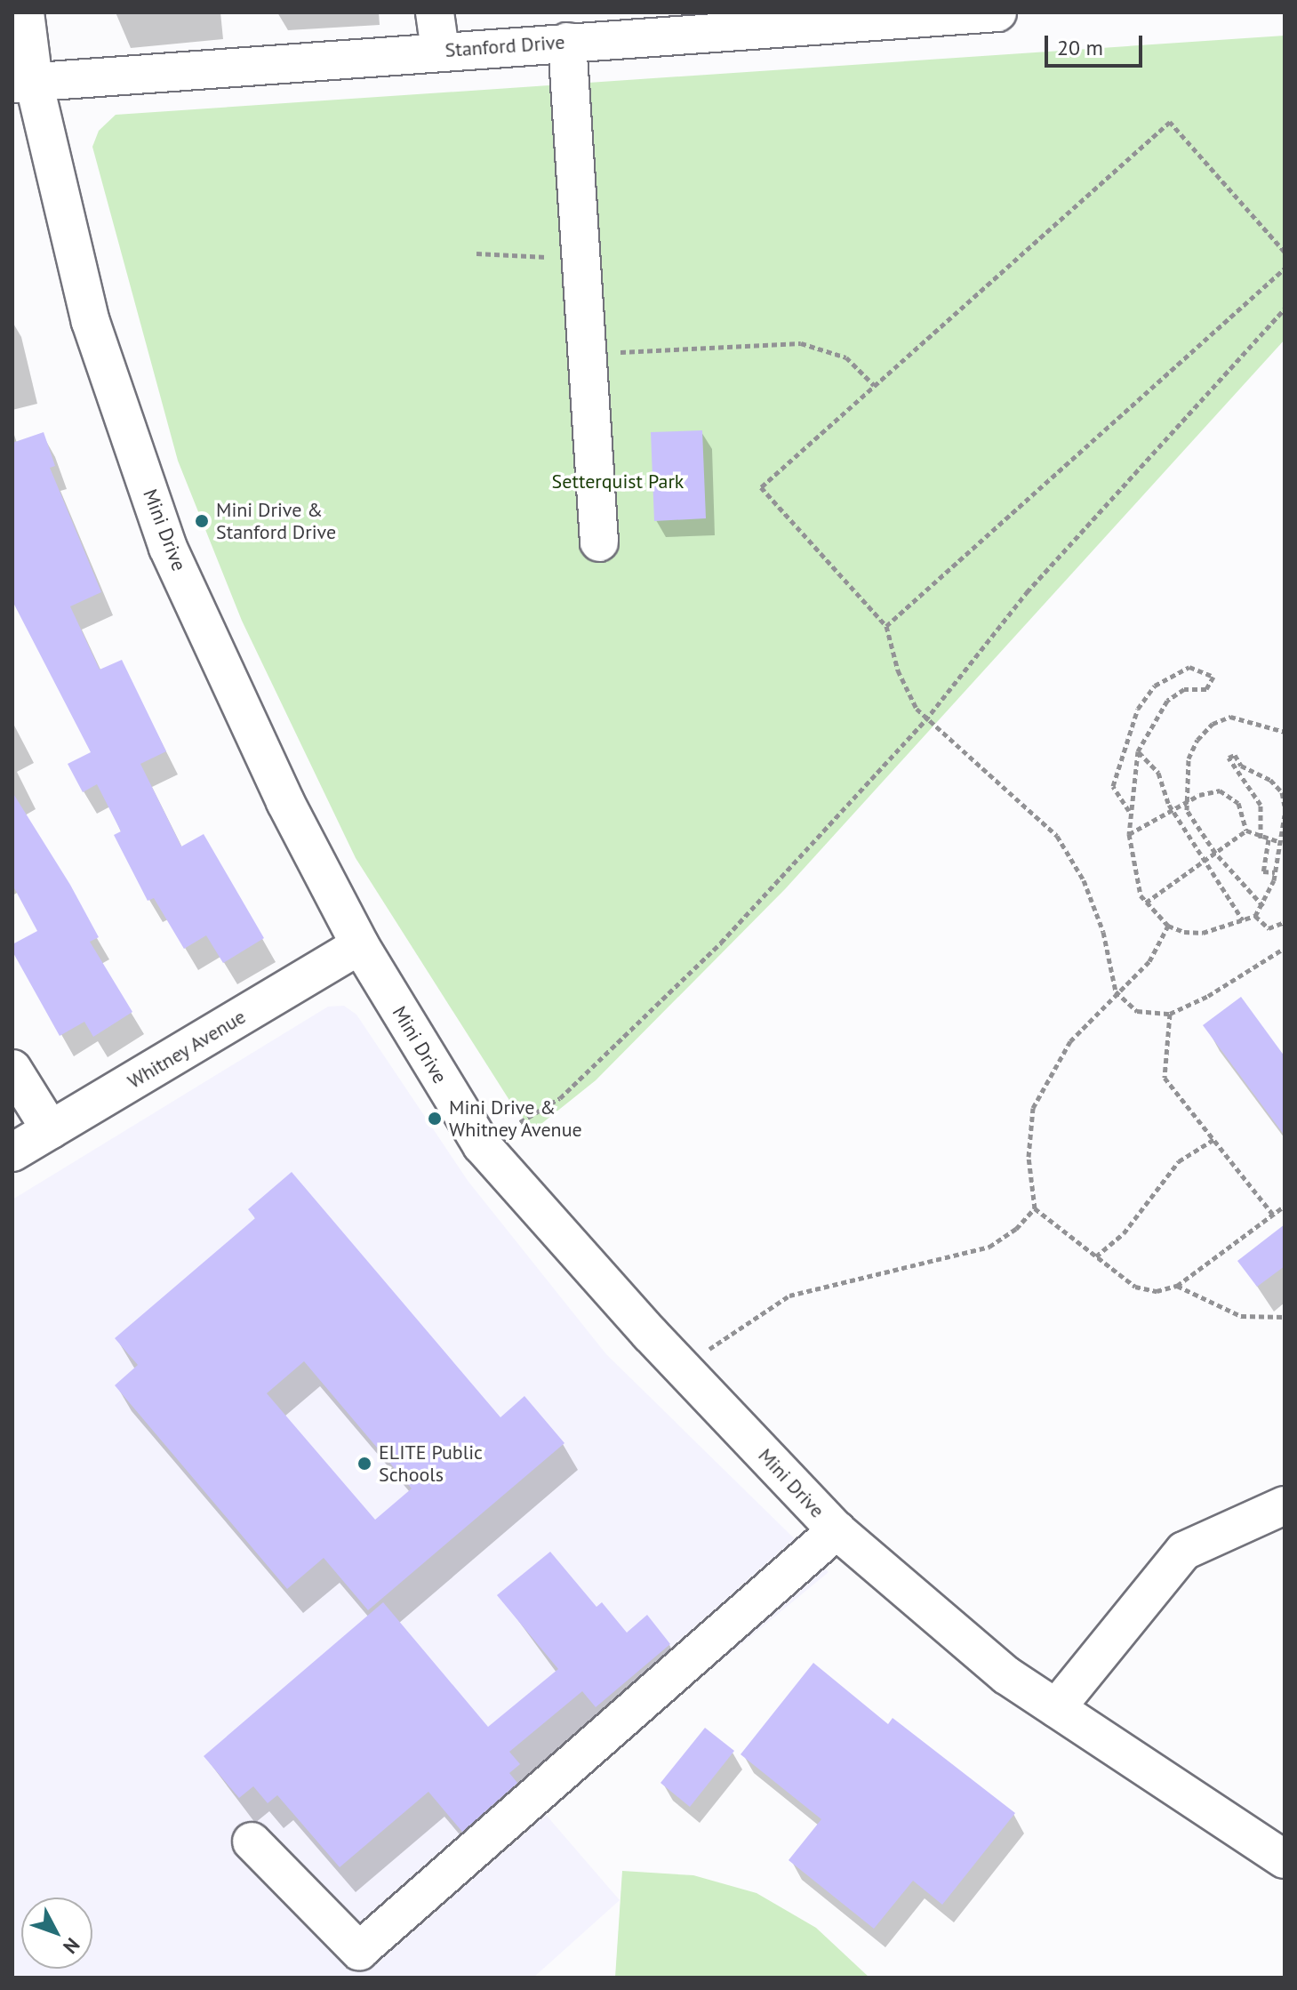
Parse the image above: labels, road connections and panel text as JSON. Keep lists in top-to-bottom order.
{
  "streets": {
    "street": ["Stanford Drive", "Mini Drive", "Whitney Avenue"]
  },
  "crossings": [
    ["Stanford Drive", "Mini Drive"],
    ["Mini Drive", "Whitney Avenue"]
  ],
  "parks": ["Setterquist Park"],
  "places": ["Mini Drive & Stanford Drive", "Mini Drive & Whitney Avenue", "ELITE Public Schools"],
  "scale_bar": "20 m",
  "north": "bottom right"
}
